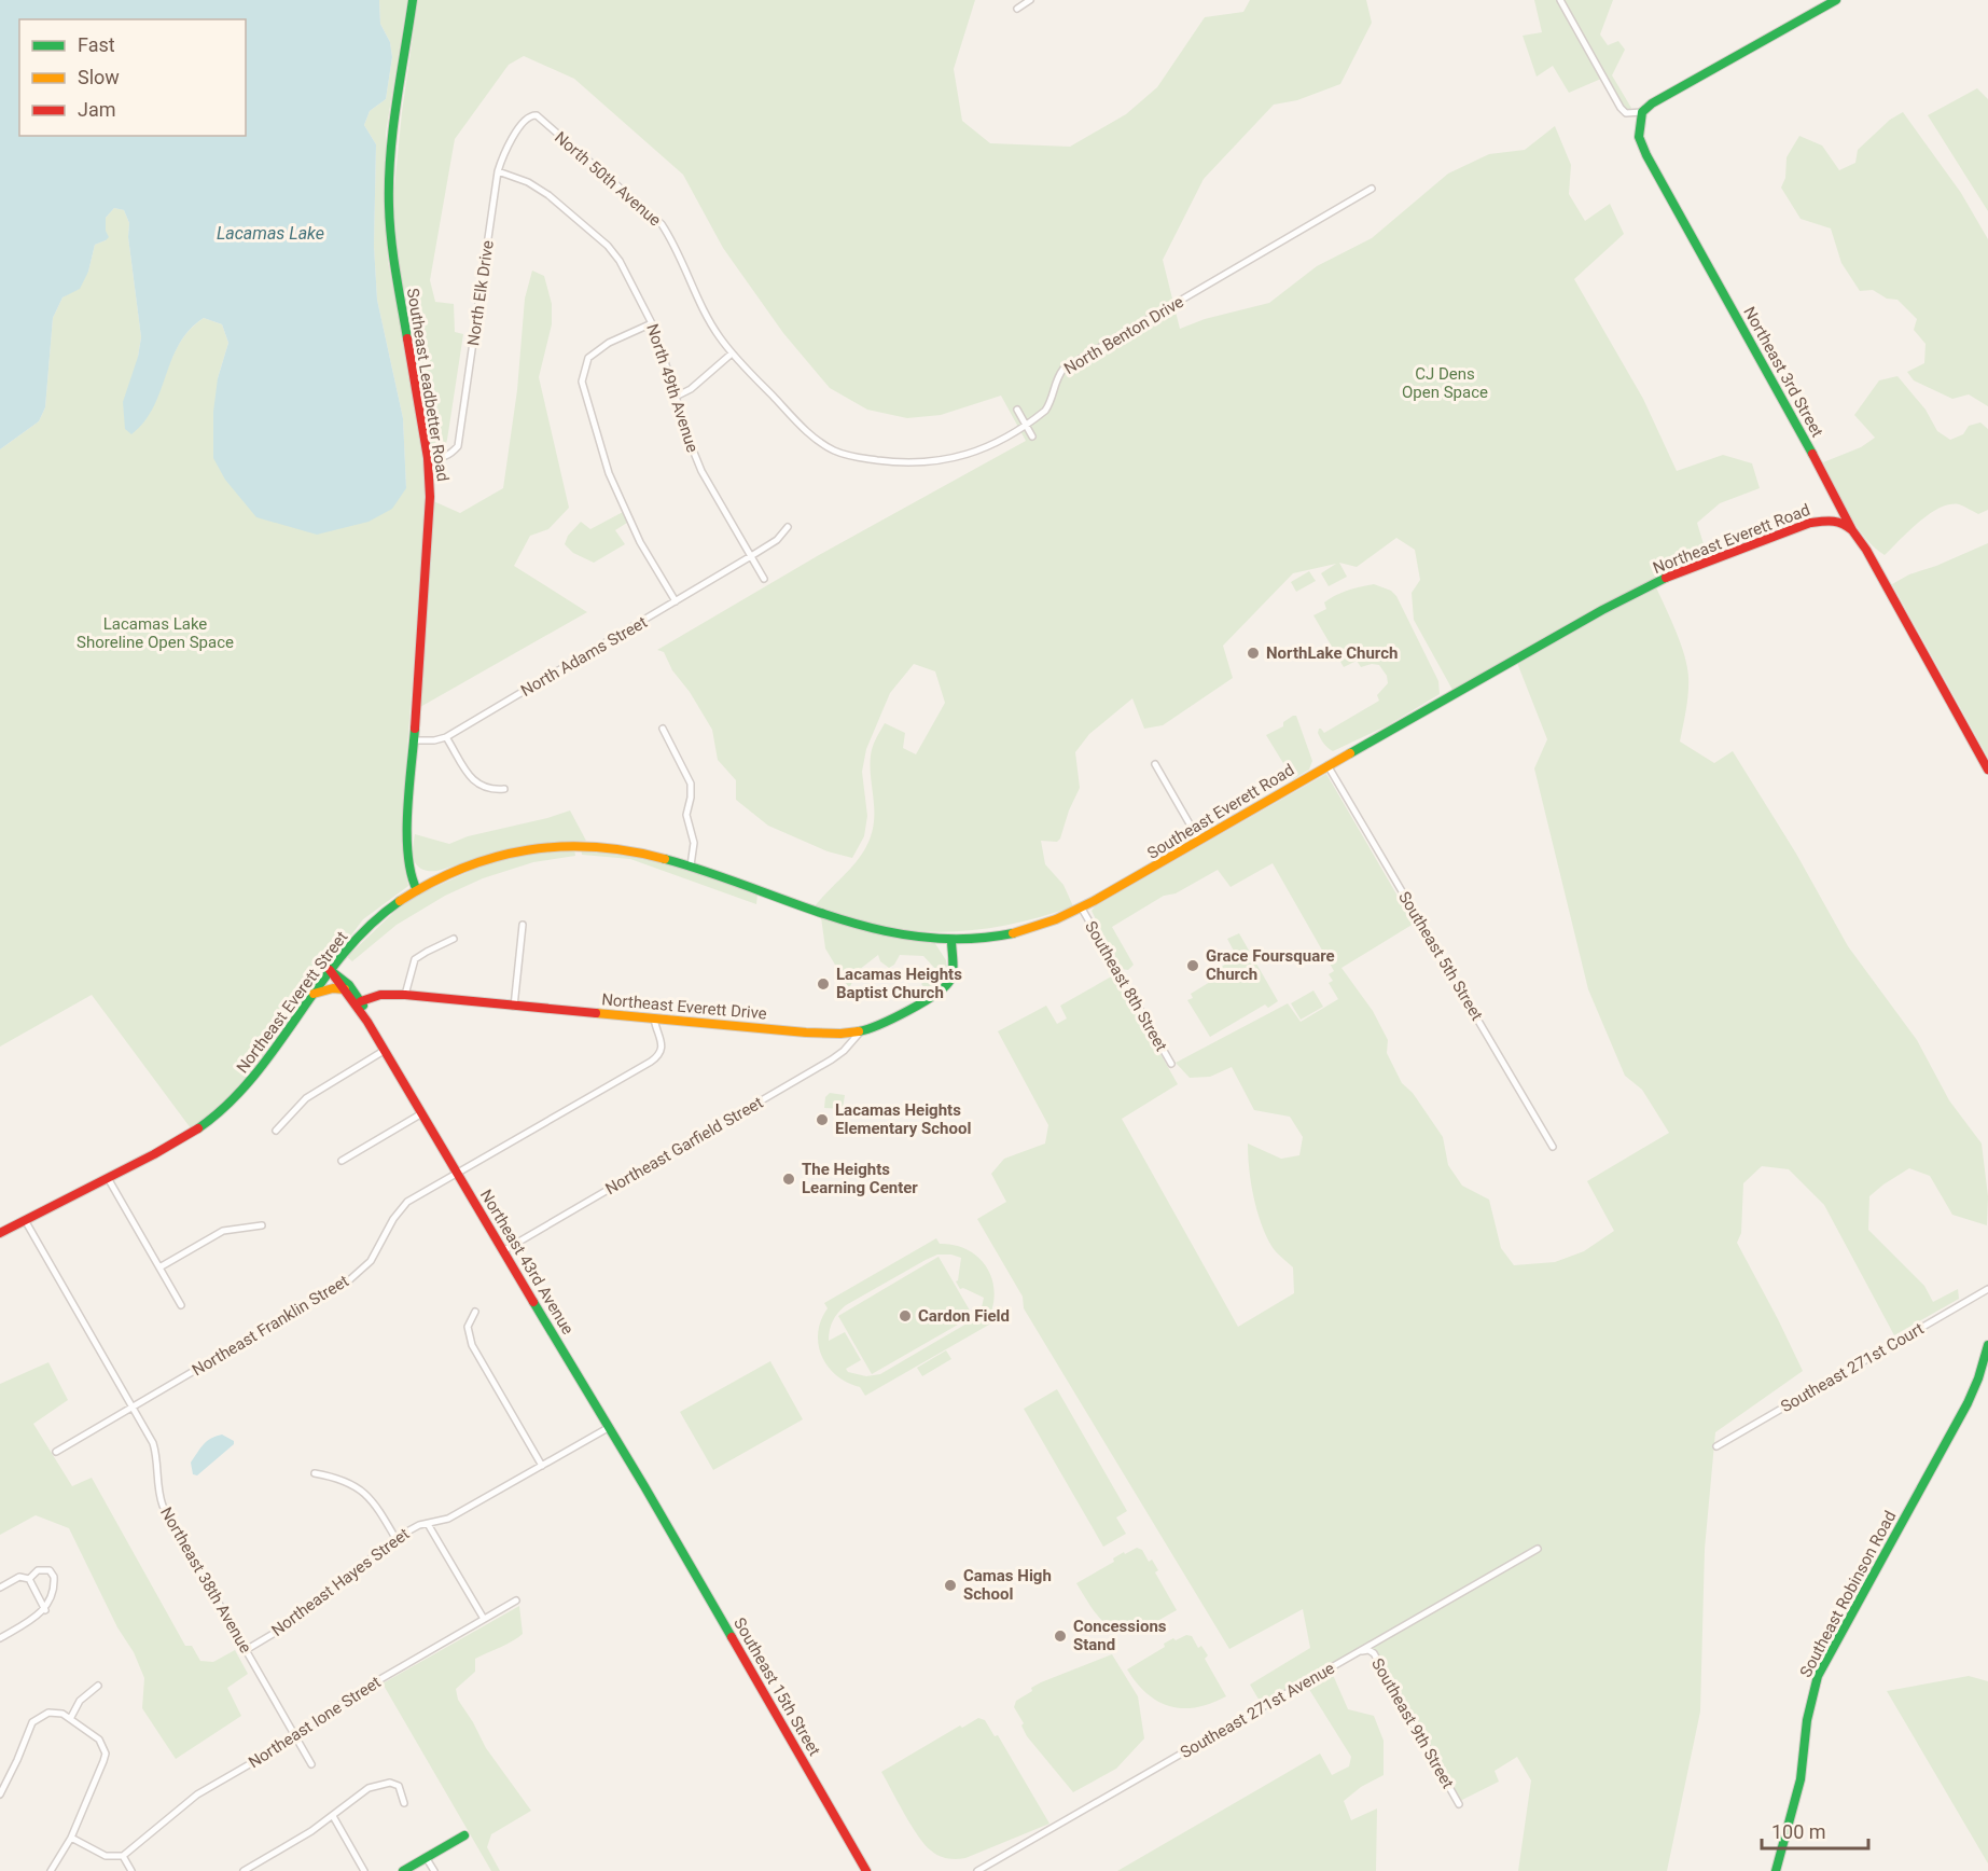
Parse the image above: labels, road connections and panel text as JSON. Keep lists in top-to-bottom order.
{
  "streets": {
    "street": [
      "North 50th Avenue",
      "North Elk Drive",
      "North Benton Drive",
      "Northeast 3rd Street",
      "Southeast Leadbetter Road",
      "North 49th Avenue",
      "Northeast Everett Road",
      "North Adams Street",
      "Southeast Everett Road",
      "Southeast 5th Street",
      "Southeast 8th Street",
      "Northeast Everett Street",
      "Northeast Everett Drive",
      "Northeast Garfield Street",
      "Northeast 43rd Avenue",
      "Northeast Franklin Street",
      "Southeast 271st Court",
      "Northeast 38th Avenue",
      "Northeast Hayes Street",
      "Southeast Robinson Road",
      "Southeast 15th Street",
      "Southeast 271st Avenue",
      "Northeast Ione Street",
      "Southeast 9th Street"
    ]
  },
  "crossings": [
    ["North 50th Avenue", "North Elk Drive"],
    ["North 50th Avenue", "North Benton Drive"],
    ["North Elk Drive", "Southeast Leadbetter Road"],
    ["North Elk Drive", "North 49th Avenue"],
    ["Northeast 3rd Street", "Northeast Everett Road"],
    ["Southeast Leadbetter Road", "North Adams Street"],
    ["Southeast Leadbetter Road", "Northeast Everett Street"],
    ["North 49th Avenue", "North Adams Street"],
    ["Northeast Everett Road", "Southeast Everett Road"],
    ["Southeast Everett Road", "Southeast 5th Street"],
    ["Southeast Everett Road", "Southeast 8th Street"],
    ["Southeast Everett Road", "Northeast Everett Street"],
    ["Southeast Everett Road", "Northeast Everett Drive"],
    ["Northeast Everett Street", "Northeast 43rd Avenue"],
    ["Northeast Everett Street", "Northeast 38th Avenue"],
    ["Northeast Everett Drive", "Northeast Garfield Street"],
    ["Northeast Everett Drive", "Northeast 43rd Avenue"],
    ["Northeast Everett Drive", "Northeast Franklin Street"],
    ["Northeast Garfield Street", "Northeast 43rd Avenue"],
    ["Northeast 43rd Avenue", "Northeast Franklin Street"],
    ["Northeast 43rd Avenue", "Northeast Hayes Street"],
    ["Northeast 43rd Avenue", "Southeast 15th Street"],
    ["Northeast Franklin Street", "Northeast 38th Avenue"],
    ["Northeast 38th Avenue", "Northeast Hayes Street"],
    ["Northeast 38th Avenue", "Northeast Ione Street"],
    ["Southeast 271st Avenue", "Southeast 9th Street"]
  ],
  "water": ["Lacamas Lake"],
  "parks": ["CJ Dens Open Space", "Lacamas Lake Shoreline Open Space"],
  "places": [
    "NorthLake Church",
    "Grace Foursquare Church",
    "Lacamas Heights Baptist Church",
    "Lacamas Heights Elementary School",
    "The Heights Learning Center",
    "Cardon Field",
    "Camas High School",
    "Concessions Stand"
  ],
  "legend": ["Fast", "Slow", "Jam"],
  "scale_bar": "100 m"
}
